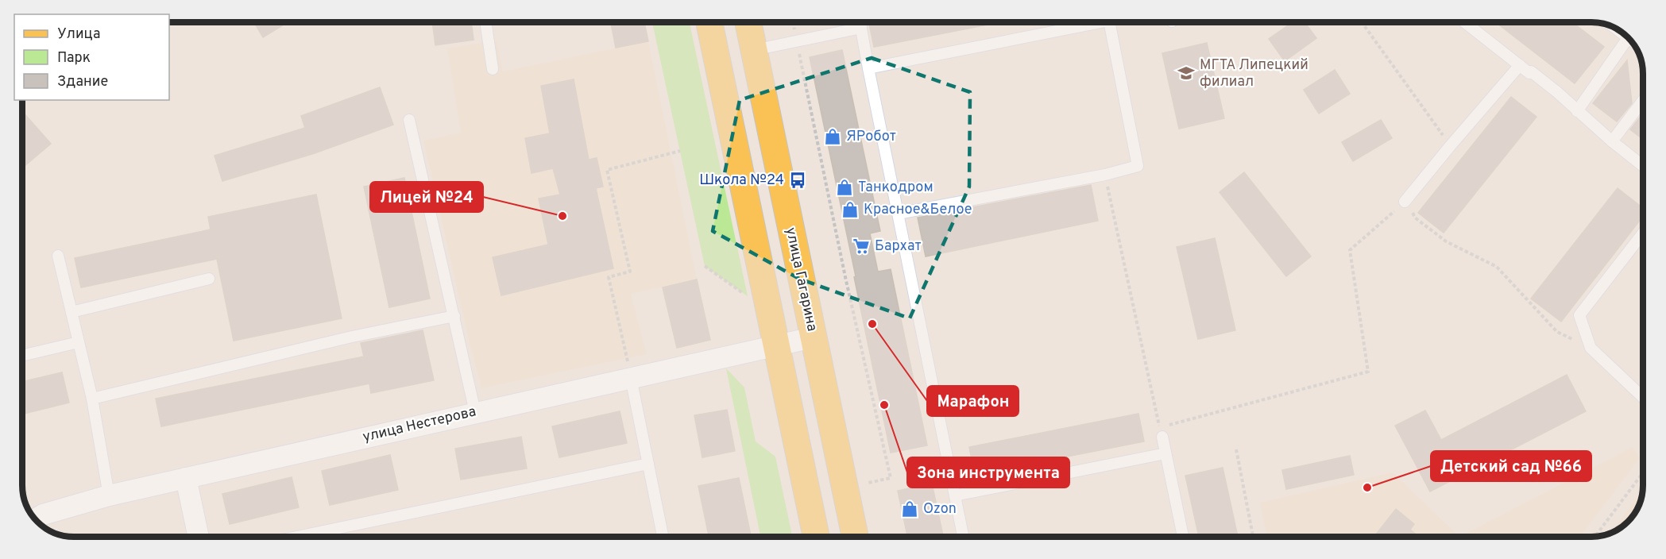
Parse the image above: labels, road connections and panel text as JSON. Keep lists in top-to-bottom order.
{
  "streets": {
    "main road": ["улица Гагарина"],
    "street": ["улица Нестерова"]
  },
  "crossings": [
    ["улица Гагарина", "улица Нестерова"]
  ],
  "places": {
    "school or university": ["МГТА Липецкий филиал"],
    "shop": [
      "ЯРобот",
      "Танкодром",
      "Красное&Белое",
      "Ozon"
    ],
    "bus stop": ["Школа №24"],
    "other": [
      "Лицей №24",
      "Марафон",
      "Зона инструмента",
      "Детский сад №66"
    ],
    "supermarket": ["Бархат"]
  },
  "legend": ["Улица", "Парк", "Здание"]
}
